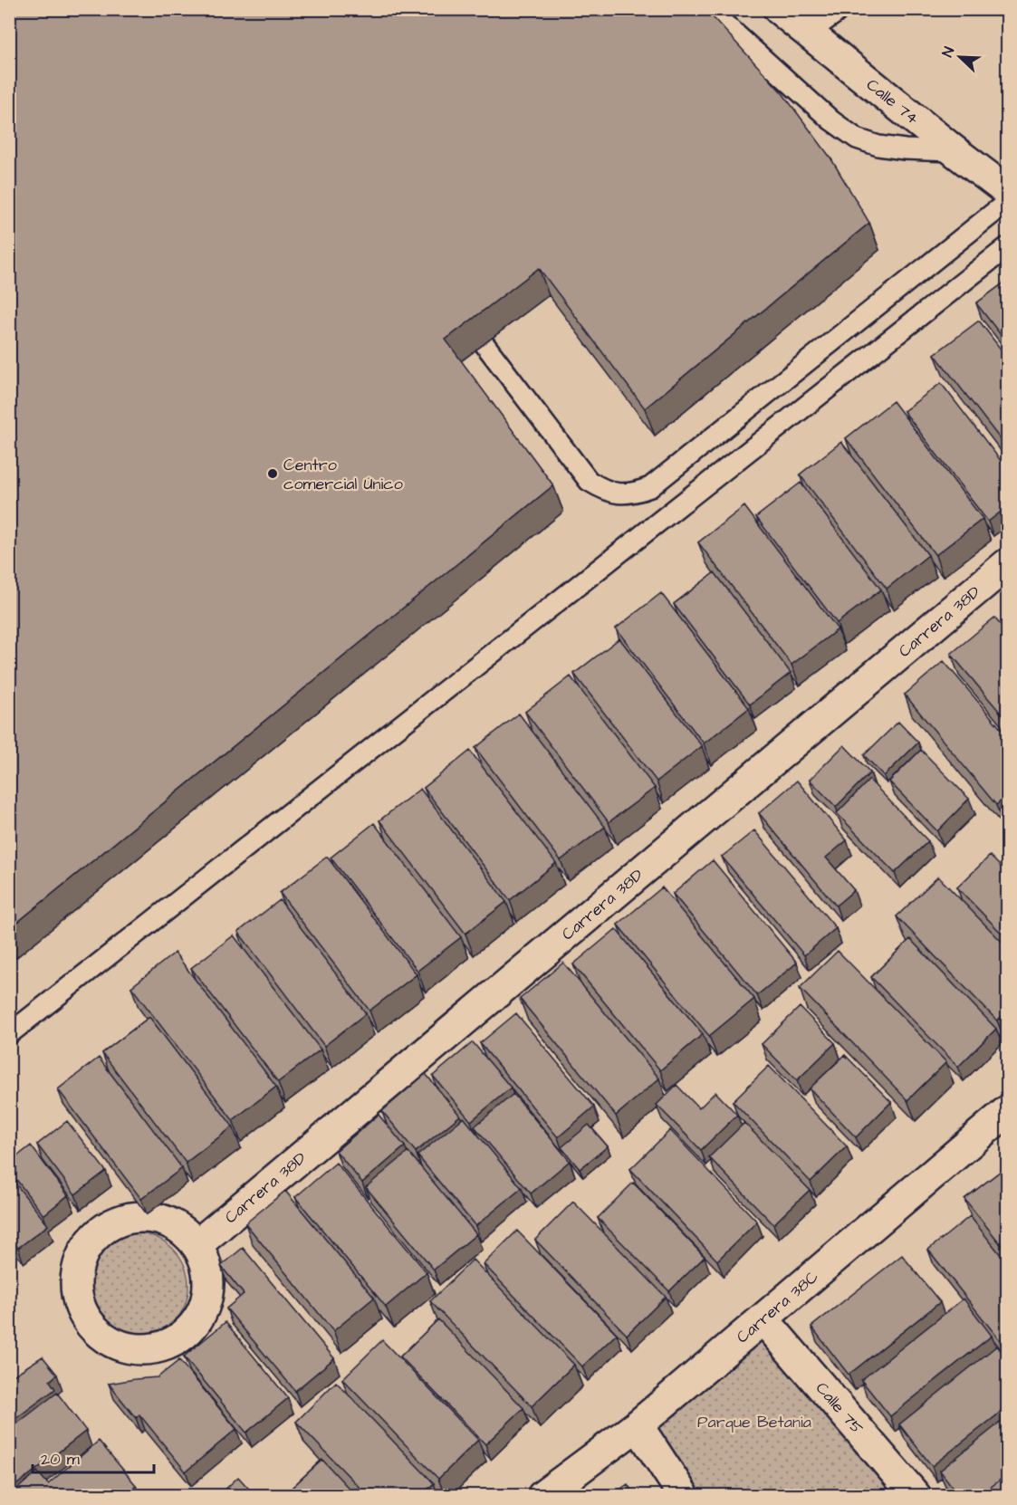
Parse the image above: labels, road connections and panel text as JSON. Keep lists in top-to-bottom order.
{
  "streets": {
    "street": [
      "Calle 74",
      "Carrera 38D",
      "Carrera 38C",
      "Calle 75"
    ]
  },
  "crossings": [
    ["Carrera 38C", "Calle 75"]
  ],
  "parks": ["Parque Betania"],
  "places": ["Centro comercial Único"],
  "scale_bar": "20 m",
  "north": "top left"
}
